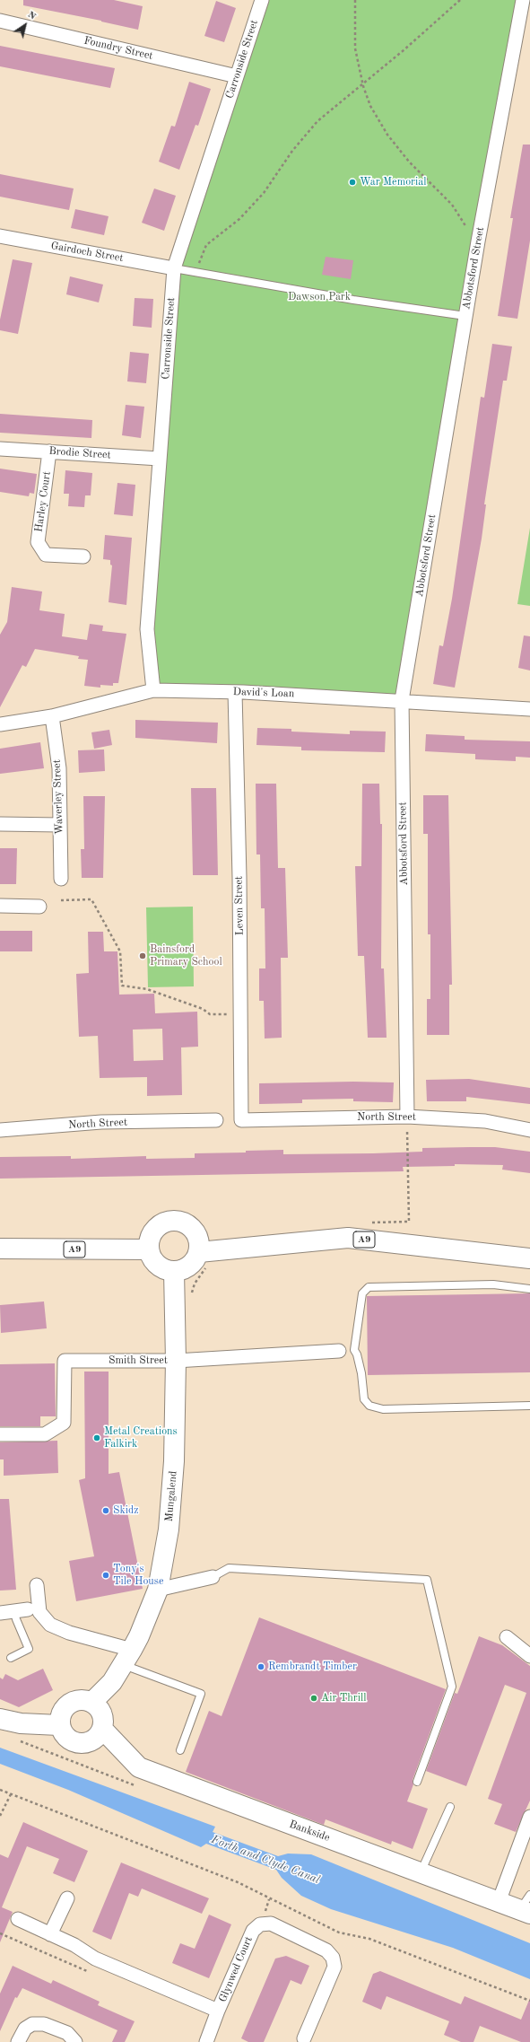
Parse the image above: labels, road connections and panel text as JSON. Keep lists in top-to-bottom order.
{
  "streets": {
    "street": [
      "Foundry Street",
      "Carronside Street",
      "Gairdoch Street",
      "Abbotsford Street",
      "Brodie Street",
      "Harley Court",
      "David's Loan",
      "Waverley Street",
      "Leven Street",
      "North Street",
      "A9",
      "Smith Street",
      "Mungalend",
      "Bankside",
      "Glynwed Court"
    ]
  },
  "crossings": [
    ["Foundry Street", "Carronside Street"],
    ["Carronside Street", "Gairdoch Street"],
    ["Carronside Street", "Brodie Street"],
    ["Carronside Street", "David's Loan"],
    ["Abbotsford Street", "David's Loan"],
    ["Abbotsford Street", "North Street"],
    ["Brodie Street", "Harley Court"],
    ["David's Loan", "Waverley Street"],
    ["David's Loan", "Leven Street"],
    ["Leven Street", "North Street"],
    ["A9", "Mungalend"],
    ["Smith Street", "Mungalend"],
    ["Mungalend", "Bankside"]
  ],
  "water": ["Forth and Clyde Canal"],
  "parks": ["Dawson Park"],
  "places": [
    "War Memorial",
    "Bainsford Primary School",
    "Metal Creations Falkirk",
    "Skidz",
    "Tony's Tile House",
    "Rembrandt Timber",
    "Air Thrill"
  ],
  "north": "top right"
}
